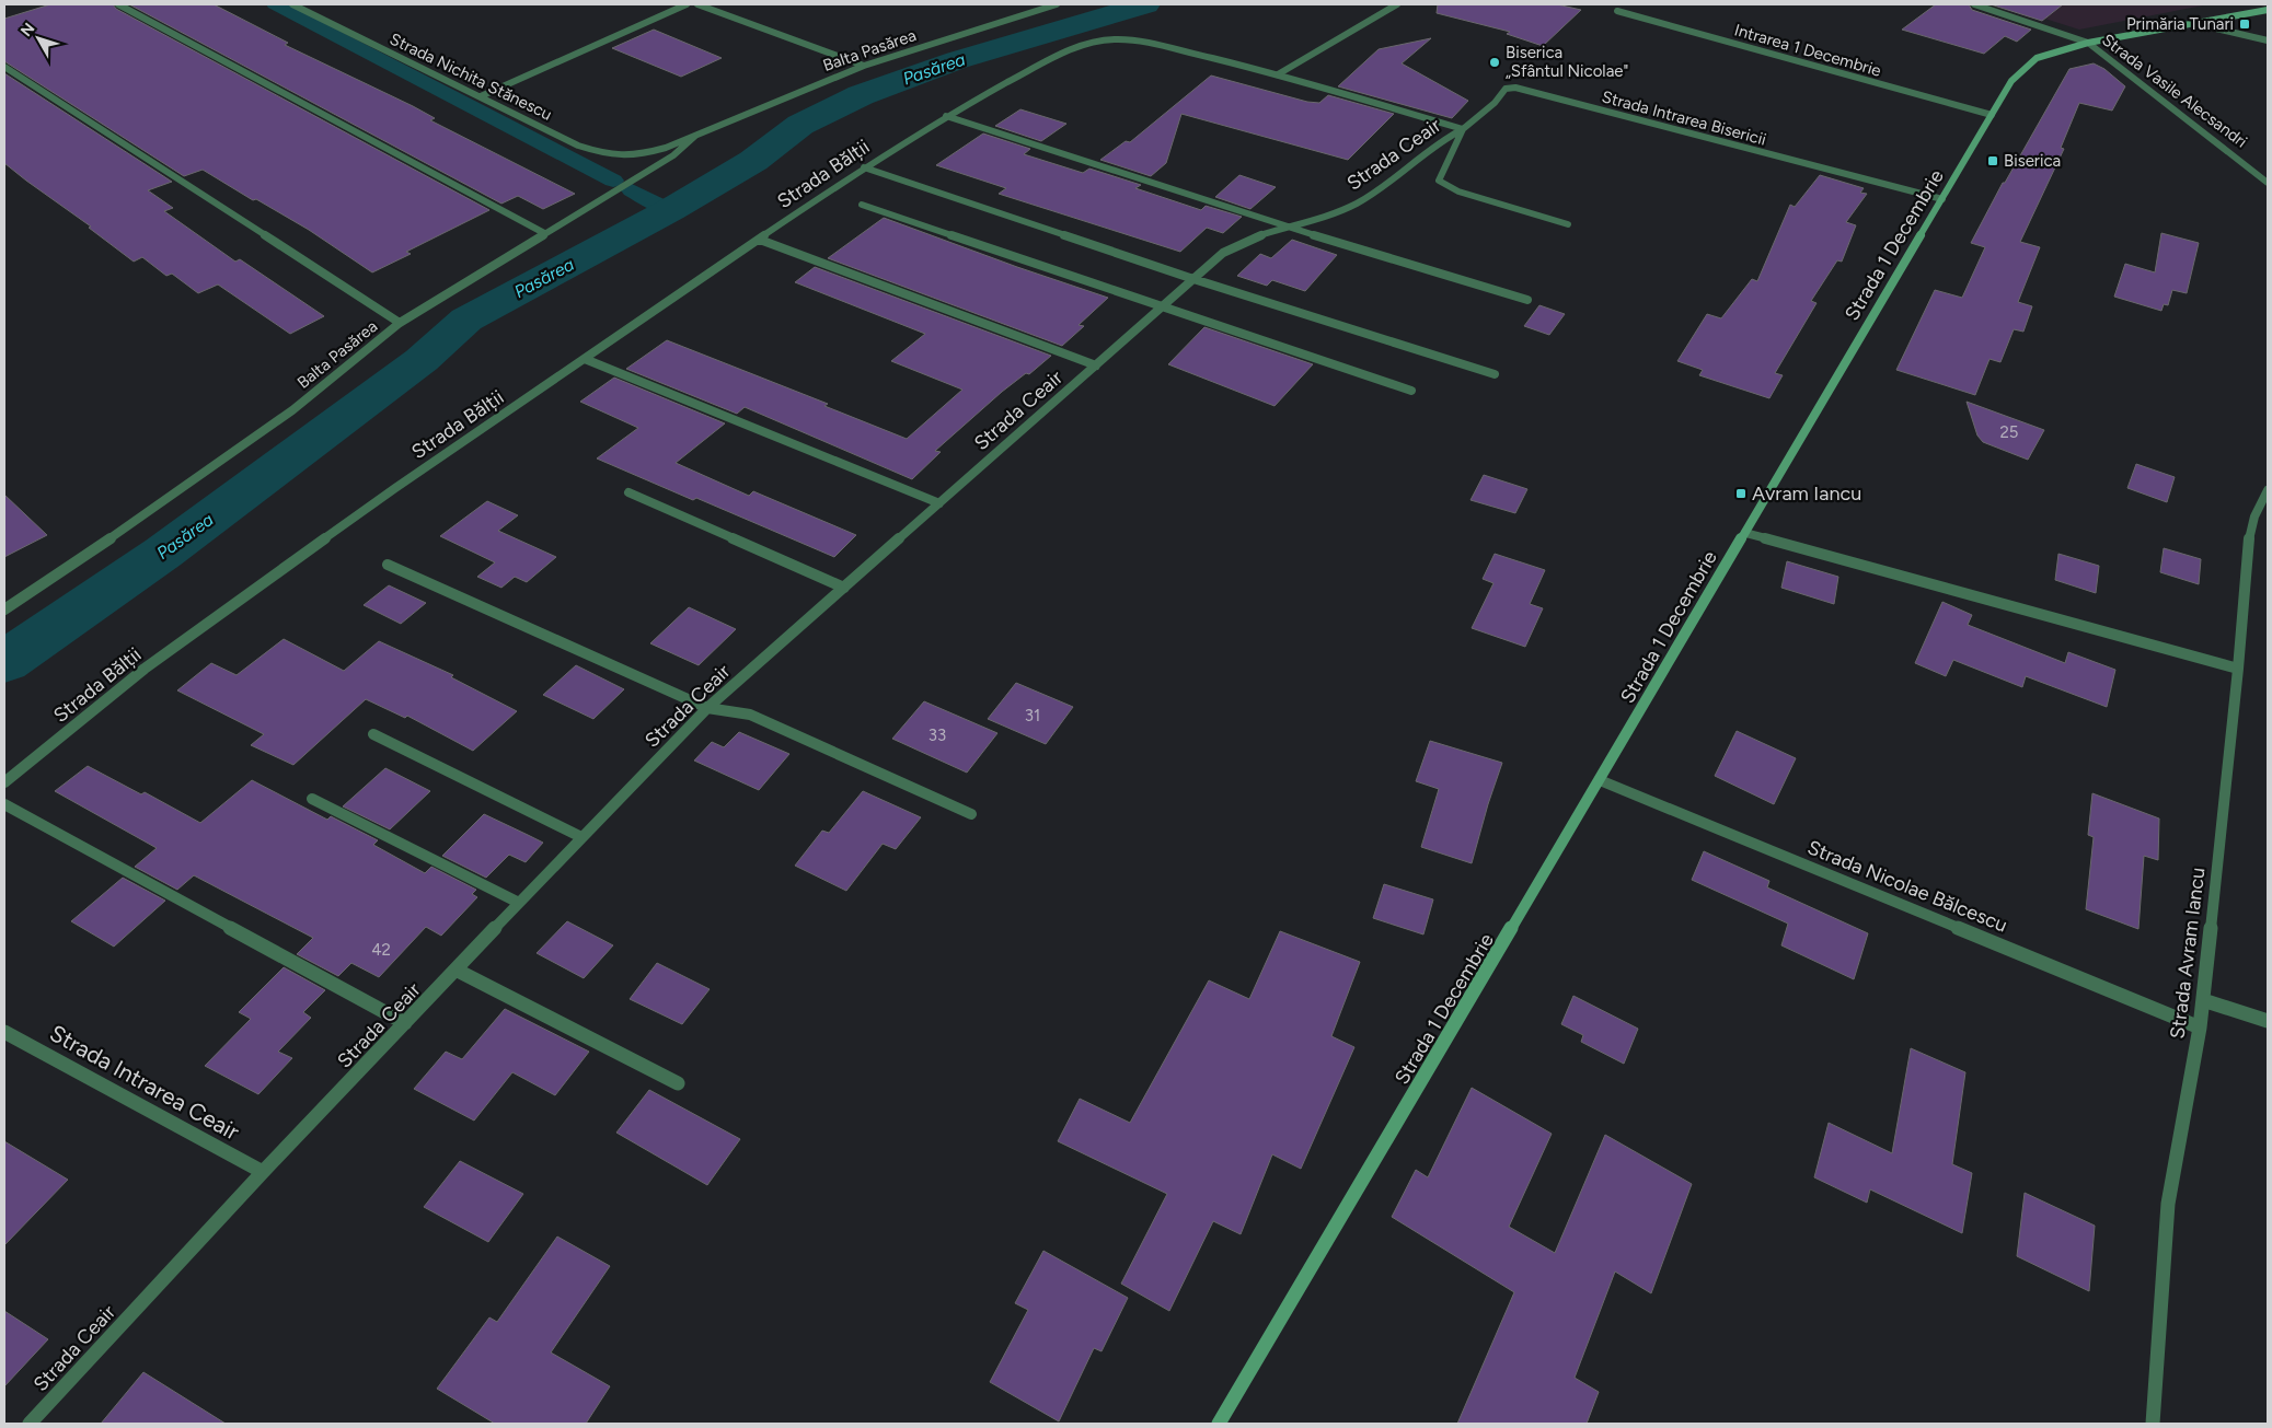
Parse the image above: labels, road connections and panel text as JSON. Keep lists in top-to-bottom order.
{
  "streets": {
    "main road": ["Strada 1 Decembrie"],
    "street": [
      "Balta Pasărea",
      "Intrarea 1 Decembrie",
      "Strada Nichita Stănescu",
      "Strada Vasile Alecsandri",
      "Strada Intrarea Bisericii",
      "Strada Ceair",
      "Strada Bălții",
      "Strada Nicolae Bălcescu",
      "Strada Avram Iancu",
      "Strada Intrarea Ceair"
    ]
  },
  "crossings": [
    ["Balta Pasărea", "Strada Nichita Stănescu"],
    ["Intrarea 1 Decembrie", "Strada 1 Decembrie"],
    ["Strada Vasile Alecsandri", "Strada 1 Decembrie"],
    ["Strada Intrarea Bisericii", "Strada Ceair"],
    ["Strada Intrarea Bisericii", "Strada Bălții"],
    ["Strada Intrarea Bisericii", "Strada 1 Decembrie"],
    ["Strada Ceair", "Strada Bălții"],
    ["Strada Ceair", "Strada Intrarea Ceair"],
    ["Strada 1 Decembrie", "Strada Nicolae Bălcescu"],
    ["Strada Nicolae Bălcescu", "Strada Avram Iancu"]
  ],
  "water": ["Pasărea"],
  "places": {
    "transit": ["Primăria Tunari", "Biserica", "Avram Iancu"],
    "other": ["Biserica „Sfântul Nicolae\""]
  },
  "house_numbers": [
    "25",
    "31",
    "33",
    "42"
  ],
  "north": "top left"
}
